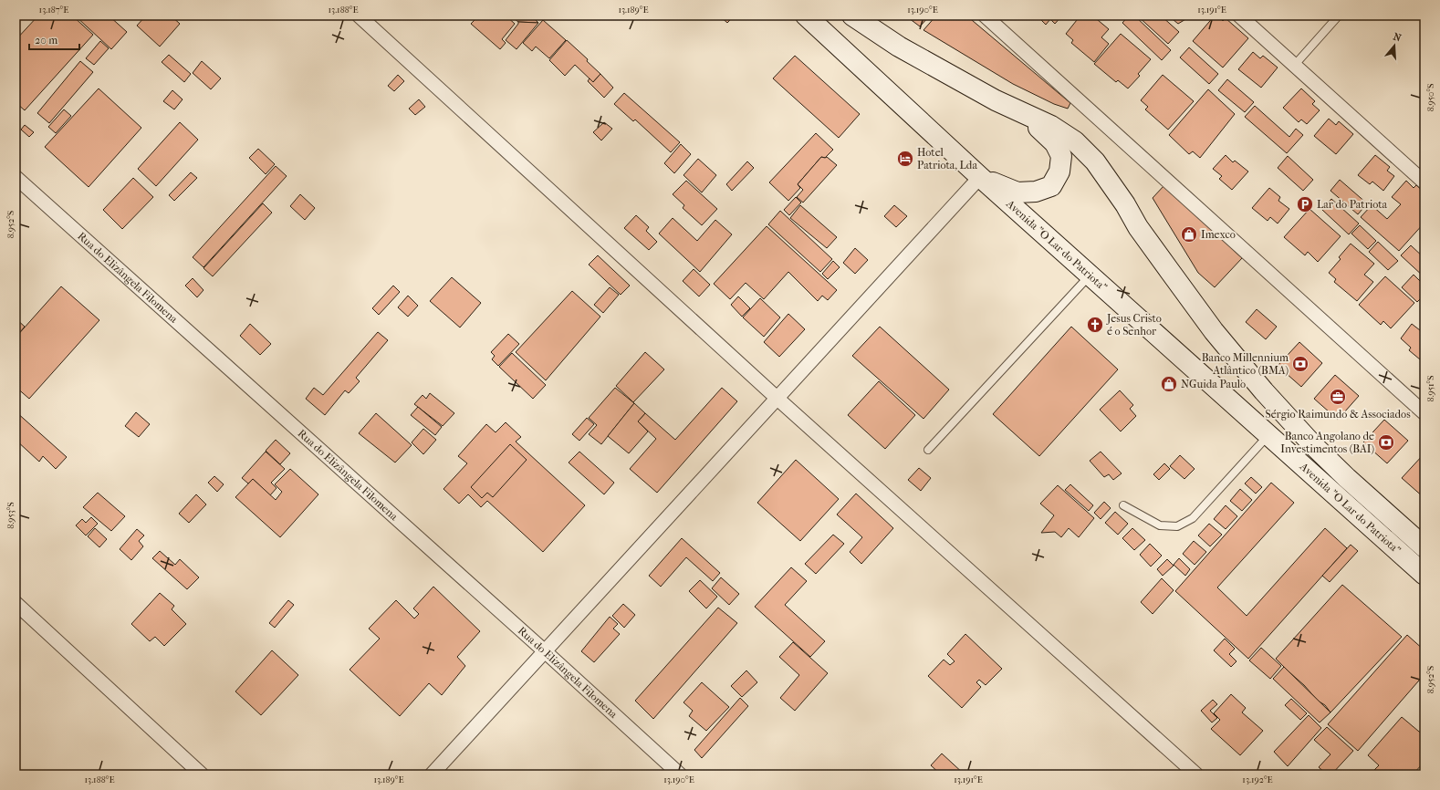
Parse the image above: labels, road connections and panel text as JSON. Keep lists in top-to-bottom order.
{
  "streets": {
    "main road": ["Avenida \"O Lar do Patriota\""],
    "street": ["Rua do Elizângela Filomena"]
  },
  "places": {
    "hotel": ["Hotel Patriota, Lda"],
    "parking": ["Lar do Patriota"],
    "shop": ["Imexco", "NGuida Paulo"],
    "church": ["Jesus Cristo é o Senhor"],
    "bank": ["Banco Millennium Atlântico (BMA)", "Banco Angolano de Investimentos (BAI)"],
    "office": ["Sérgio Raimundo & Associados"]
  },
  "scale_bar": "20 m",
  "north": "top",
  "coordinates": [
    "13.187°E",
    "13.188°E",
    "13.189°E",
    "13.190°E",
    "13.191°E",
    "8.950°S",
    "8.952°S",
    "8.951°S",
    "8.953°S",
    "13.192°E"
  ]
}
